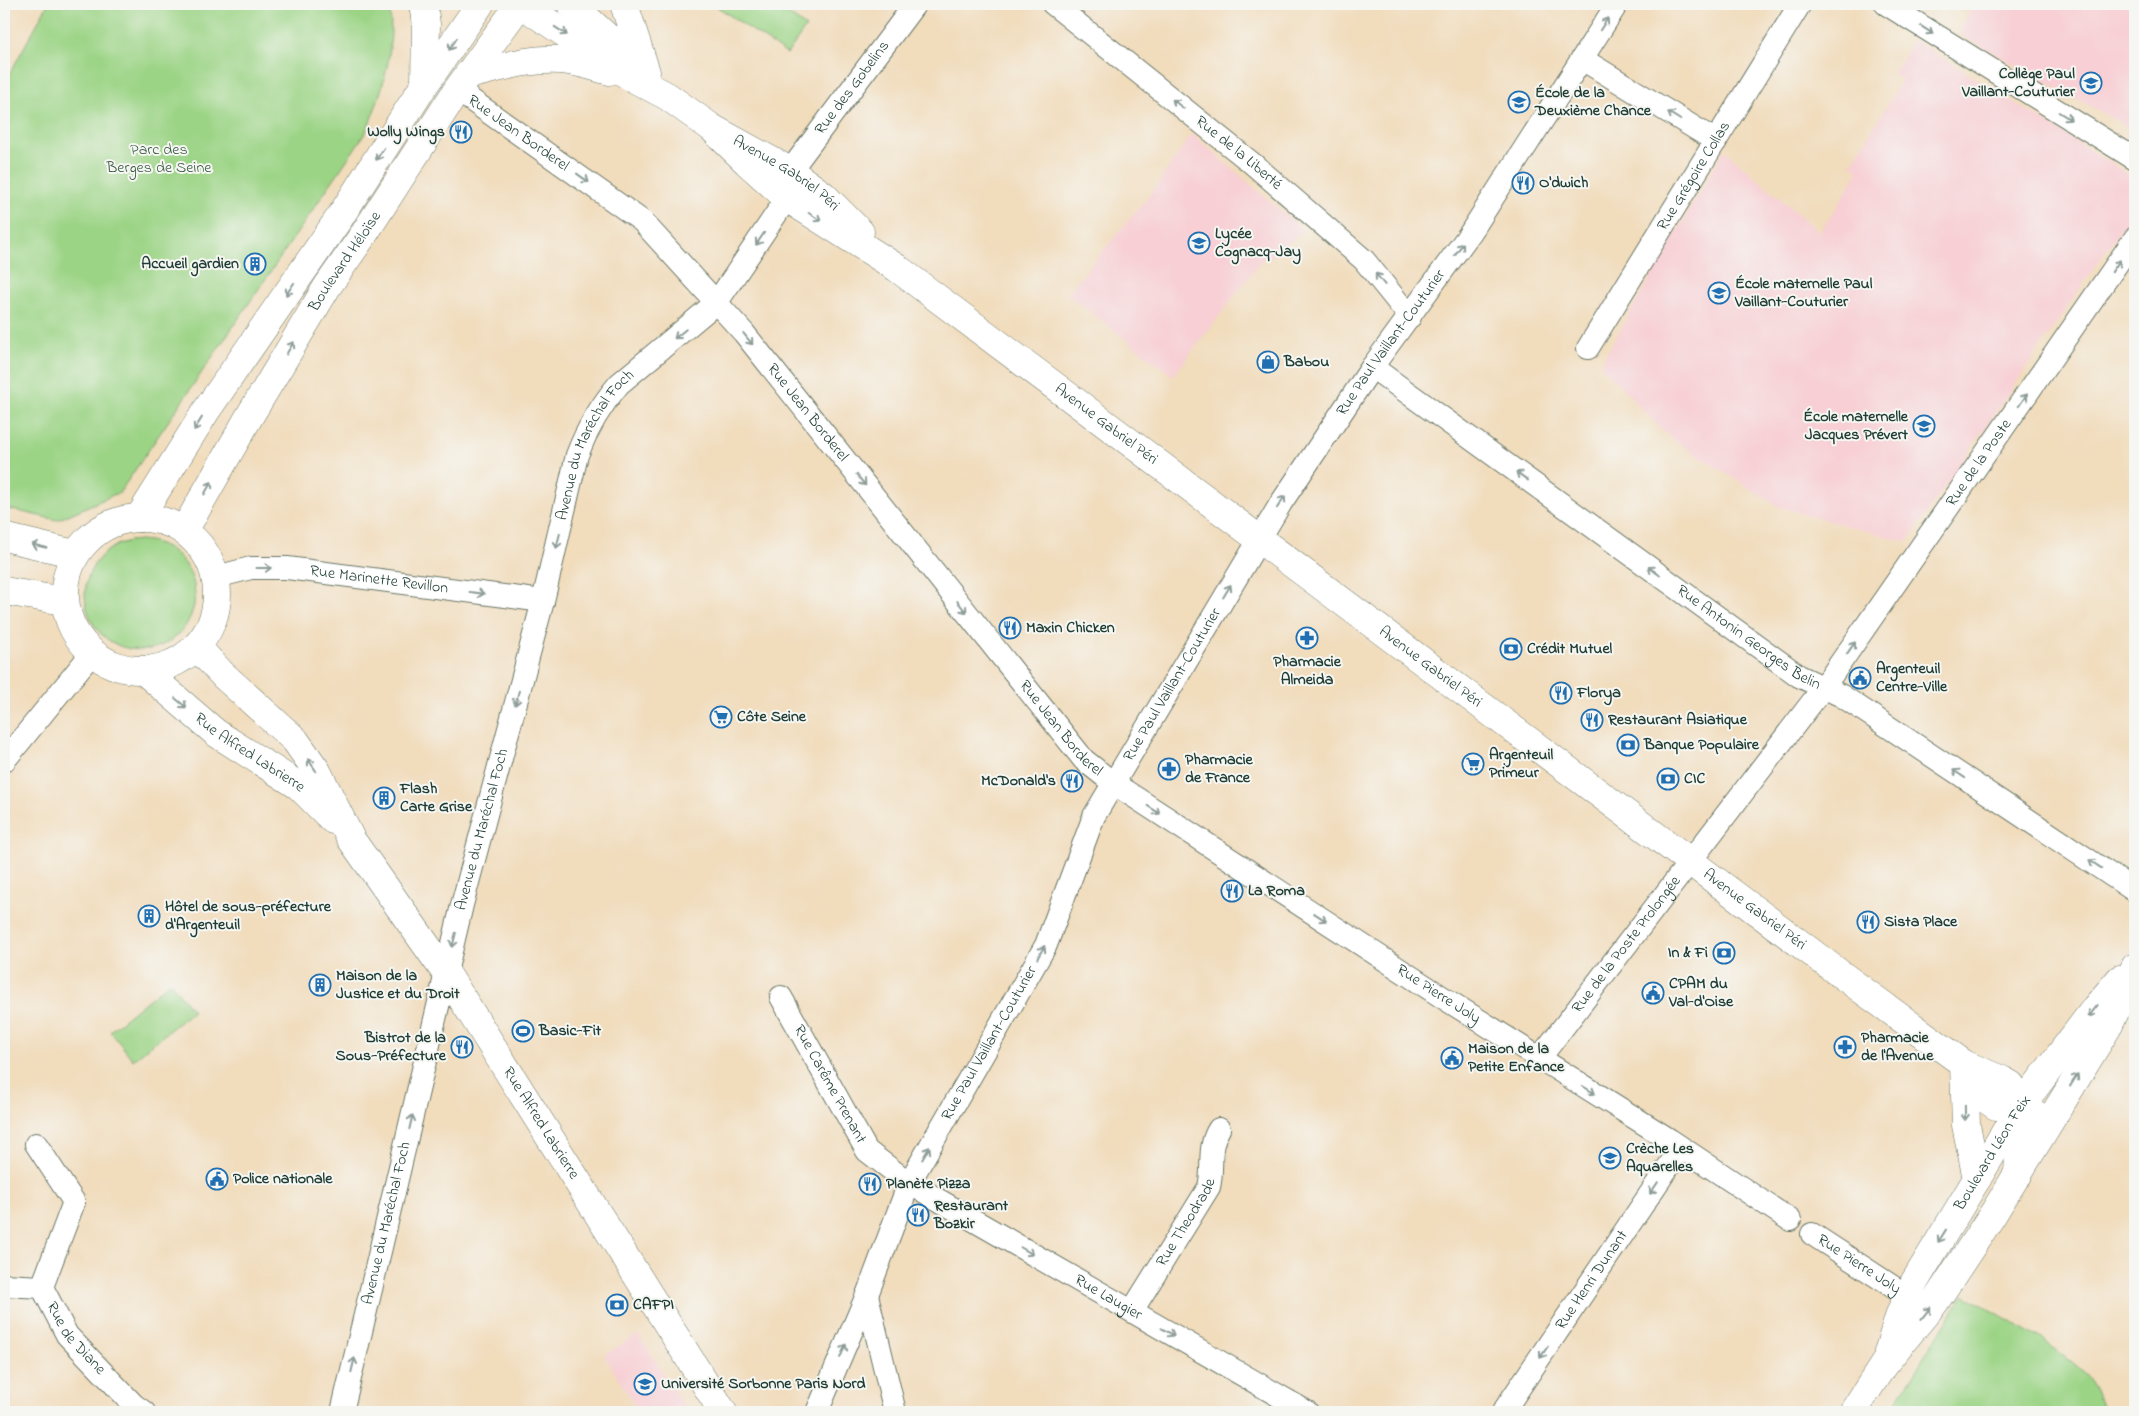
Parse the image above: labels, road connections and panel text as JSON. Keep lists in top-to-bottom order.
{
  "streets": {
    "main road": [
      "Avenue Gabriel Péri",
      "Boulevard Héloïse",
      "Rue Alfred Labrierre",
      "Boulevard Léon Feix"
    ],
    "street": [
      "Rue des Gobelins",
      "Rue Jean Borderel",
      "Rue de la Liberté",
      "Rue Grégoire Collas",
      "Rue Paul Vaillant-Couturier",
      "Avenue du Maréchal Foch",
      "Rue de la Poste",
      "Rue Marinette Revillon",
      "Rue Antonin Georges Belin",
      "Rue de la Poste Prolongée",
      "Rue Pierre Joly",
      "Rue Carême Prenant",
      "Rue Theodrade",
      "Rue Henri Dunant",
      "Rue Laugier",
      "Rue de Diane"
    ]
  },
  "crossings": [
    ["Rue des Gobelins", "Avenue Gabriel Péri"],
    ["Rue Jean Borderel", "Boulevard Héloïse"],
    ["Rue Jean Borderel", "Rue Paul Vaillant-Couturier"],
    ["Rue Jean Borderel", "Avenue du Maréchal Foch"],
    ["Rue Jean Borderel", "Rue Pierre Joly"],
    ["Rue de la Liberté", "Rue Paul Vaillant-Couturier"],
    ["Avenue Gabriel Péri", "Boulevard Héloïse"],
    ["Avenue Gabriel Péri", "Rue Paul Vaillant-Couturier"],
    ["Avenue Gabriel Péri", "Rue de la Poste Prolongée"],
    ["Avenue Gabriel Péri", "Boulevard Léon Feix"],
    ["Boulevard Héloïse", "Rue Marinette Revillon"],
    ["Boulevard Héloïse", "Rue Alfred Labrierre"],
    ["Rue Paul Vaillant-Couturier", "Rue Antonin Georges Belin"],
    ["Rue Paul Vaillant-Couturier", "Rue Pierre Joly"],
    ["Rue Paul Vaillant-Couturier", "Rue Carême Prenant"],
    ["Rue Paul Vaillant-Couturier", "Rue Laugier"],
    ["Avenue du Maréchal Foch", "Rue Marinette Revillon"],
    ["Avenue du Maréchal Foch", "Rue Alfred Labrierre"],
    ["Rue de la Poste", "Rue Antonin Georges Belin"],
    ["Rue de la Poste", "Rue de la Poste Prolongée"],
    ["Rue Marinette Revillon", "Rue Alfred Labrierre"],
    ["Rue Antonin Georges Belin", "Rue de la Poste Prolongée"],
    ["Rue de la Poste Prolongée", "Rue Pierre Joly"],
    ["Rue Pierre Joly", "Boulevard Léon Feix"],
    ["Rue Pierre Joly", "Rue Henri Dunant"],
    ["Rue Carême Prenant", "Rue Laugier"],
    ["Rue Theodrade", "Rue Laugier"]
  ],
  "one_way": [
    "Rue Jean Borderel",
    "Rue de la Liberté",
    "Rue Paul Vaillant-Couturier",
    "Rue de la Poste",
    "Rue Marinette Revillon",
    "Rue Antonin Georges Belin",
    "Rue Pierre Joly",
    "Rue Henri Dunant",
    "Rue Laugier"
  ],
  "parks": ["Parc des Berges de Seine"],
  "places": {
    "school or university": [
      "Collège Paul Vaillant-Couturier",
      "École de la Deuxième Chance",
      "Lycée Cognacq-Jay",
      "École maternelle Paul Vaillant-Couturier",
      "École maternelle Jacques Prévert",
      "Crèche Les Aquarelles",
      "Université Sorbonne Paris Nord"
    ],
    "restaurant": [
      "Wolly Wings",
      "O'dwich",
      "Maxin Chicken",
      "Florya",
      "Restaurant Asiatique",
      "McDonald's",
      "La Roma",
      "Sista Place",
      "Bistrot de la Sous-Préfecture",
      "Planète Pizza",
      "Restaurant Bozkir"
    ],
    "building": [
      "Accueil gardien",
      "Flash Carte Grise",
      "Hôtel de sous-préfecture d'Argenteuil",
      "Maison de la Justice et du Droit"
    ],
    "shop": ["Babou"],
    "pharmacy": ["Pharmacie Almeida", "Pharmacie de France", "Pharmacie de l'Avenue"],
    "bank": [
      "Crédit Mutuel",
      "Banque Populaire",
      "CIC",
      "In & Fi",
      "CAFPI"
    ],
    "public building": [
      "Argenteuil Centre-Ville",
      "CPAM du Val-d'Oise",
      "Maison de la Petite Enfance",
      "Police nationale"
    ],
    "supermarket": ["Côte Seine", "Argenteuil Primeur"],
    "sports": ["Basic-Fit"]
  }
}
